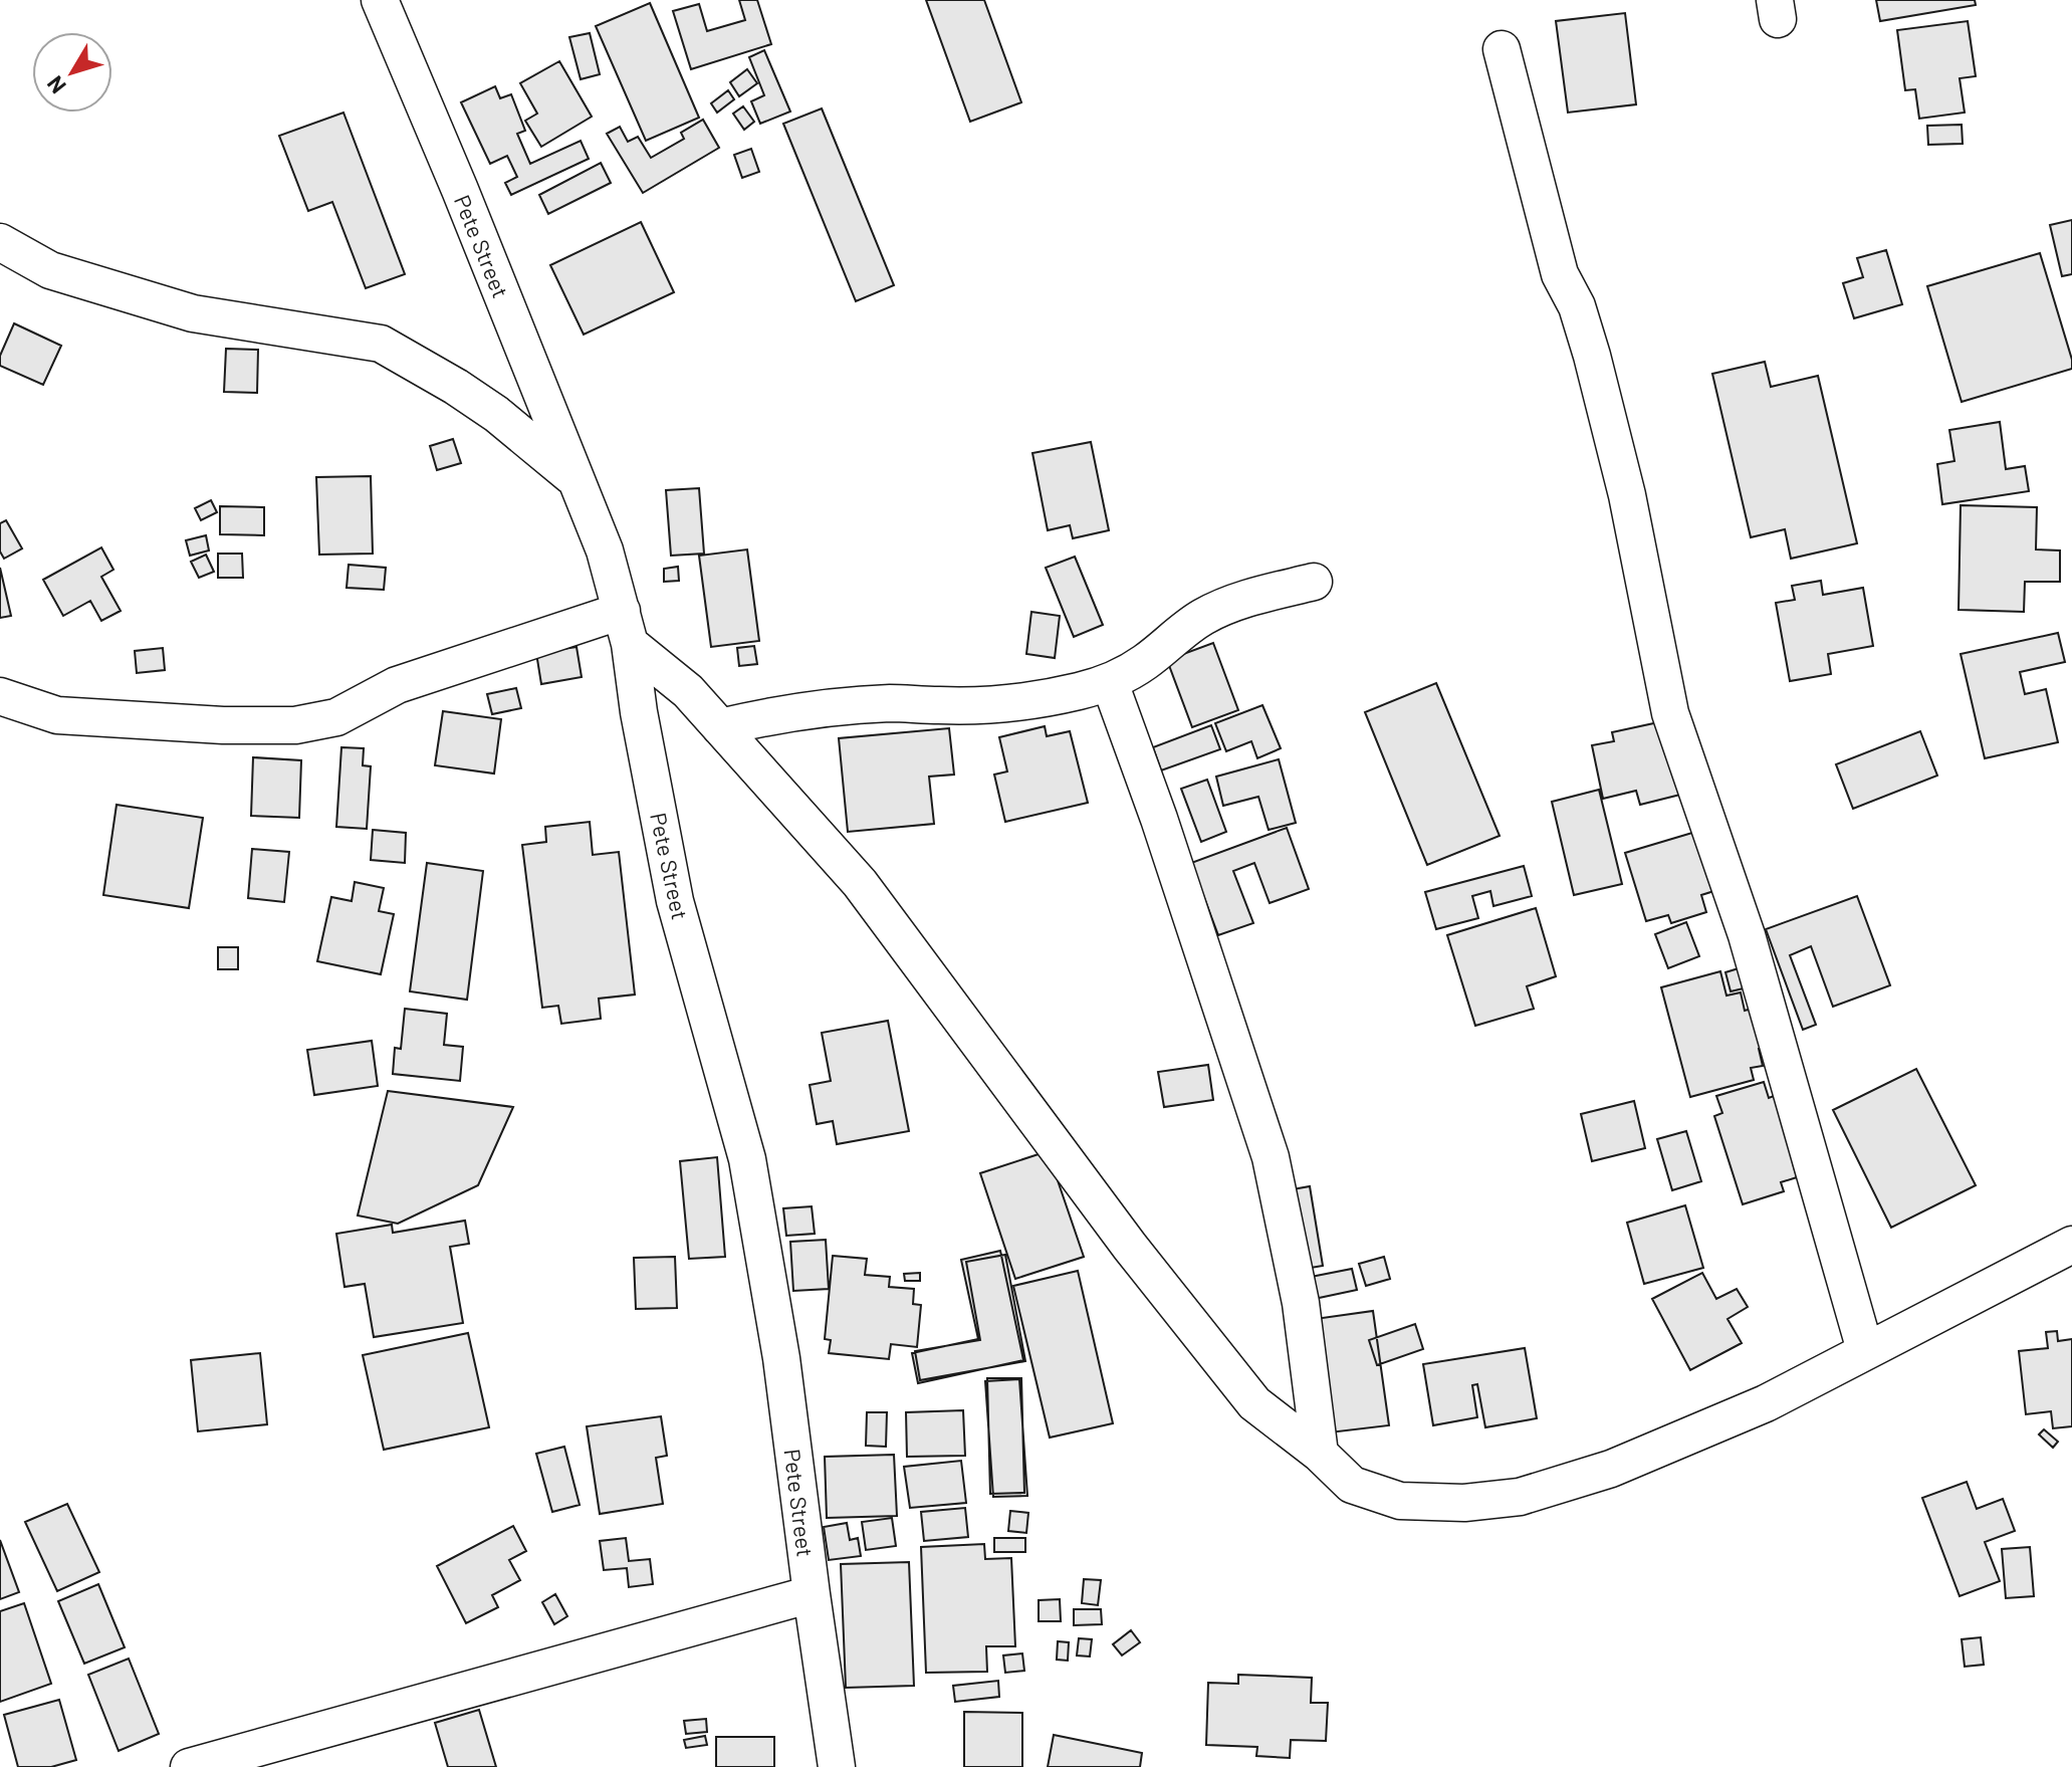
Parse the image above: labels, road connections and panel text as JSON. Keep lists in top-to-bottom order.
{
  "streets": {
    "street": ["Pete Street"]
  },
  "north": "bottom left"
}
